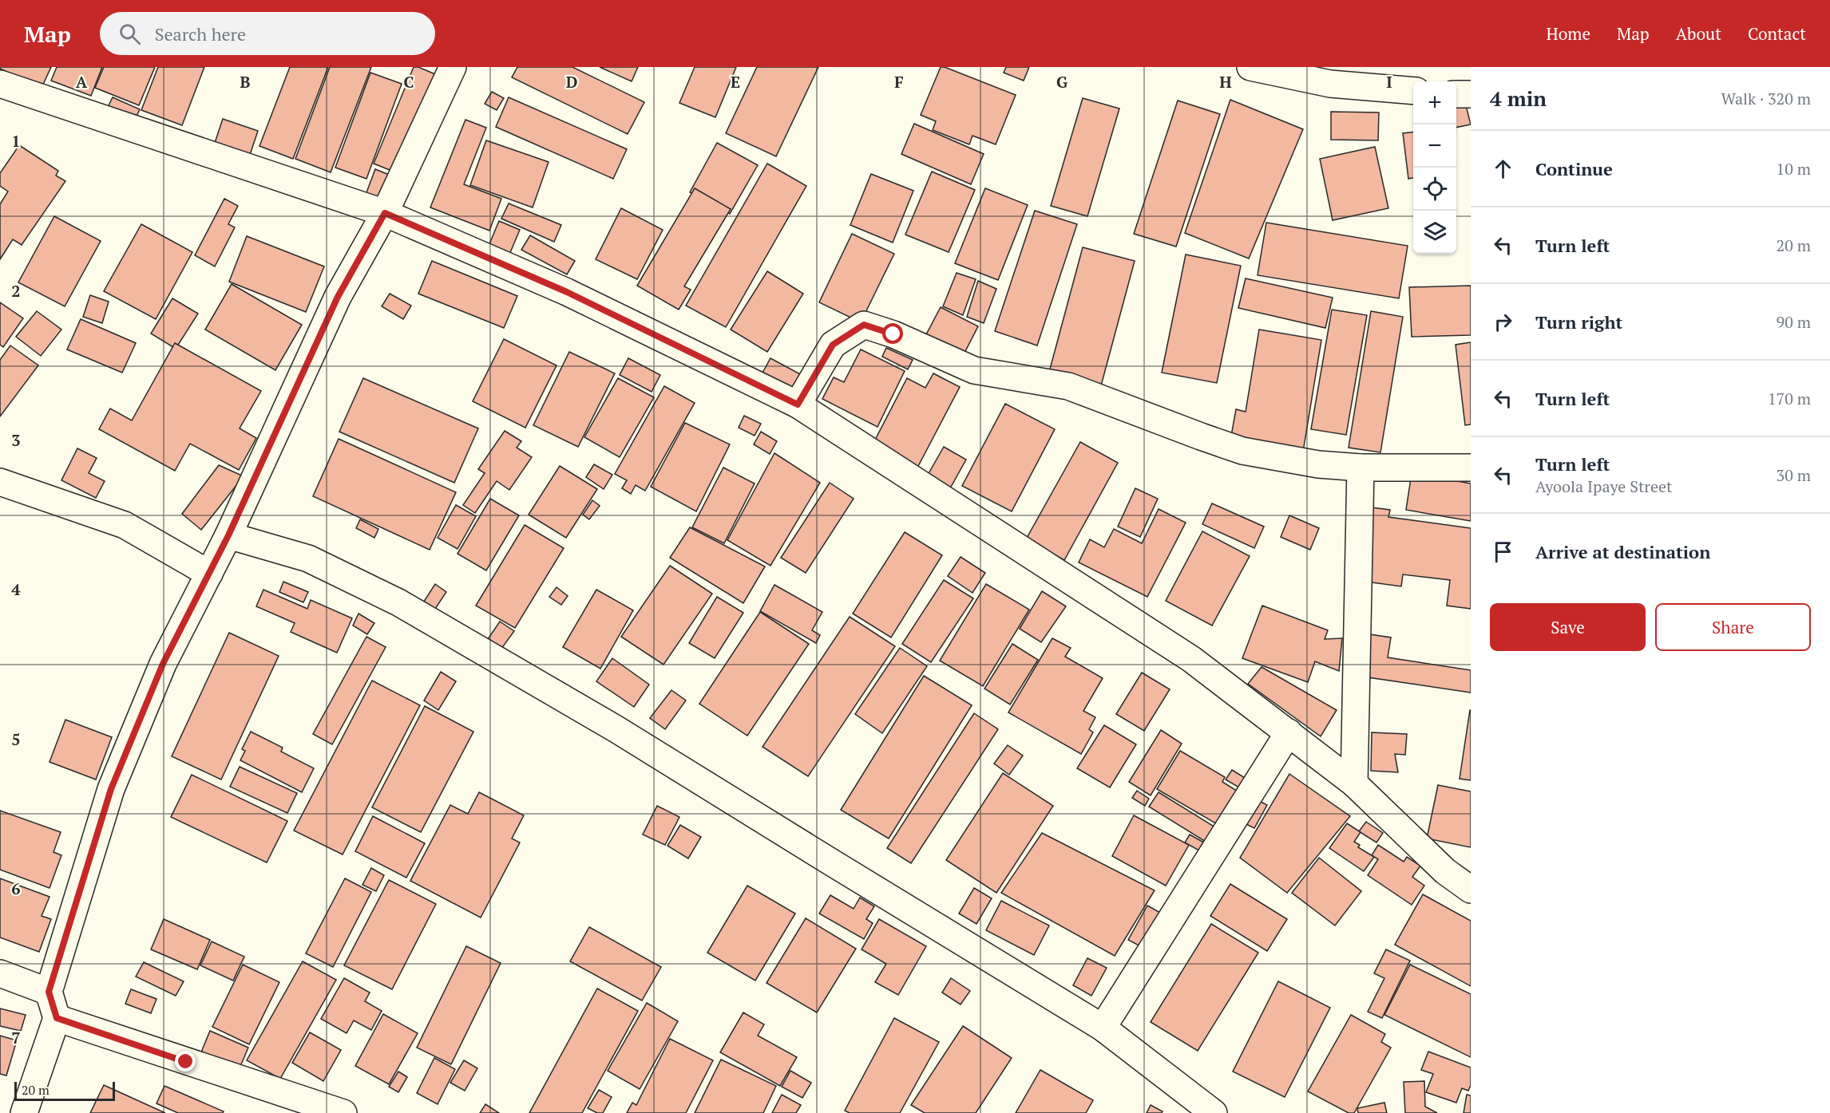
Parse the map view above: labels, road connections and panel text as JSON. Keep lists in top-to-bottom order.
{
  "scale_bar": "20 m",
  "page": {
    "header": "Map",
    "search": "Search here",
    "nav": [
      "Home",
      "Map",
      "About",
      "Contact"
    ],
    "heading": ["4 min", "Walk · 320 m"],
    "map_buttons": ["+", "−"],
    "list": [
      ["Continue", "10 m"],
      ["Turn left", "20 m"],
      ["Turn right", "90 m"],
      ["Turn left", "170 m"],
      ["Turn left", "Ayoola Ipaye Street", "30 m"],
      "Arrive at destination"
    ],
    "buttons": ["Save", "Share"],
    "scale": "20 m"
  },
  "grid": {
    "columns": [
      "A",
      "B",
      "C",
      "D",
      "E",
      "F",
      "G",
      "H",
      "I"
    ],
    "rows": [
      "1",
      "2",
      "3",
      "4",
      "5",
      "6",
      "7"
    ]
  }
}
